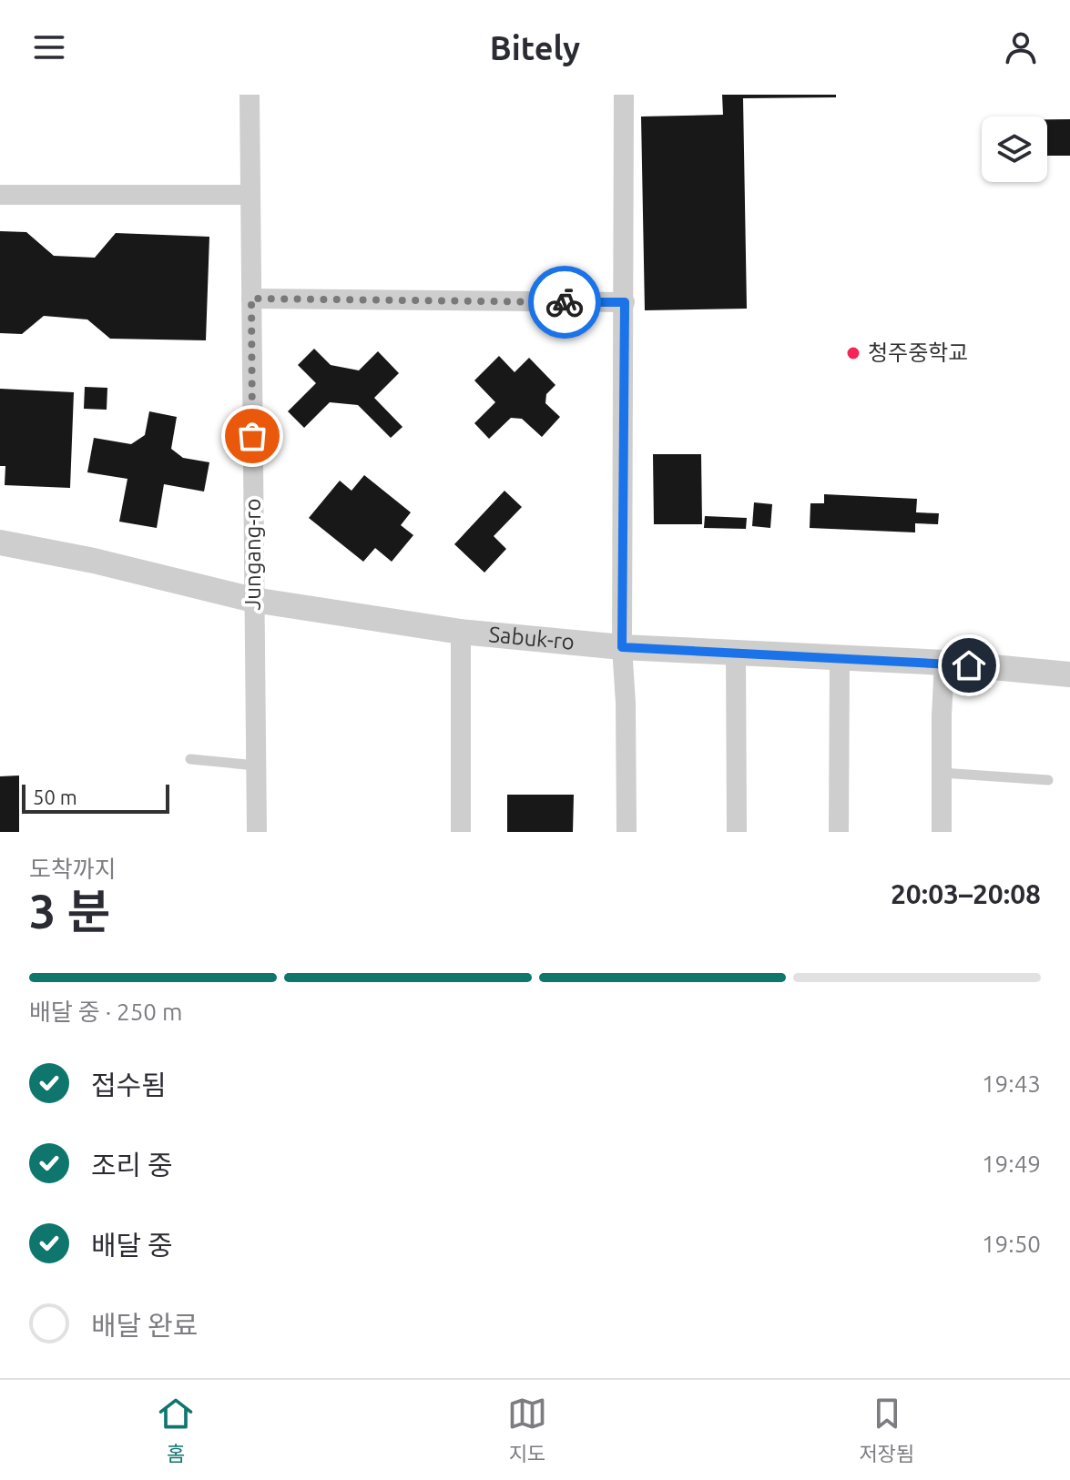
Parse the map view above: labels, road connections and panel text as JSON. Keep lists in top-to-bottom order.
{
  "streets": {
    "street": ["Jungang-ro", "Sabuk-ro"]
  },
  "crossings": [
    ["Jungang-ro", "Sabuk-ro"]
  ],
  "places": ["청주중학교"],
  "scale_bar": "50 m",
  "page": {
    "header": "Bitely",
    "scale": "50 m",
    "heading": ["3 분", "도착까지", "20:03–20:08"],
    "bar": "배달 중 · 250 m",
    "list": [
      ["접수됨", "19:43"],
      ["조리 중", "19:49"],
      ["배달 중", "19:50"],
      "배달 완료"
    ],
    "tabs": ["홈", "지도", "저장됨"]
  }
}
